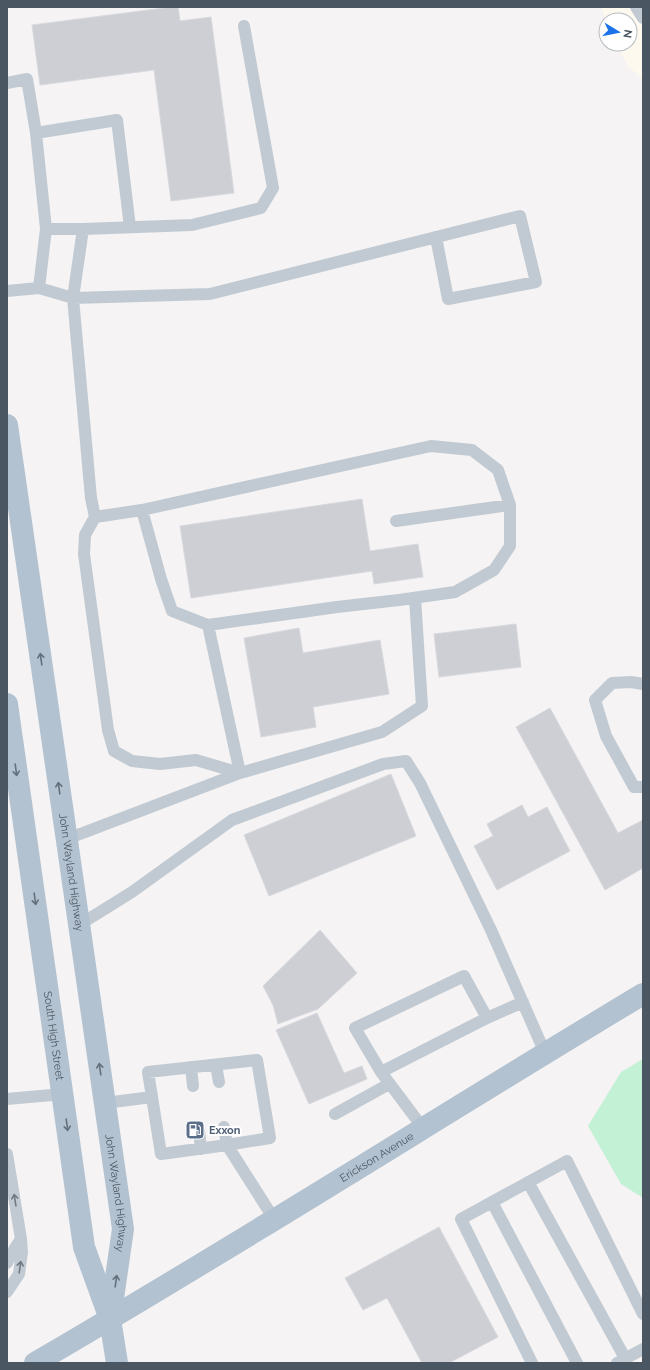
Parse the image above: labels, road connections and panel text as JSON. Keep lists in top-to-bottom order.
{
  "streets": {
    "main road": ["John Wayland Highway", "South High Street", "Erickson Avenue"]
  },
  "crossings": [
    ["John Wayland Highway", "South High Street"],
    ["John Wayland Highway", "Erickson Avenue"],
    ["South High Street", "Erickson Avenue"]
  ],
  "one_way": ["John Wayland Highway", "South High Street"],
  "places": {
    "fuel station": ["Exxon"]
  },
  "north": "right"
}
